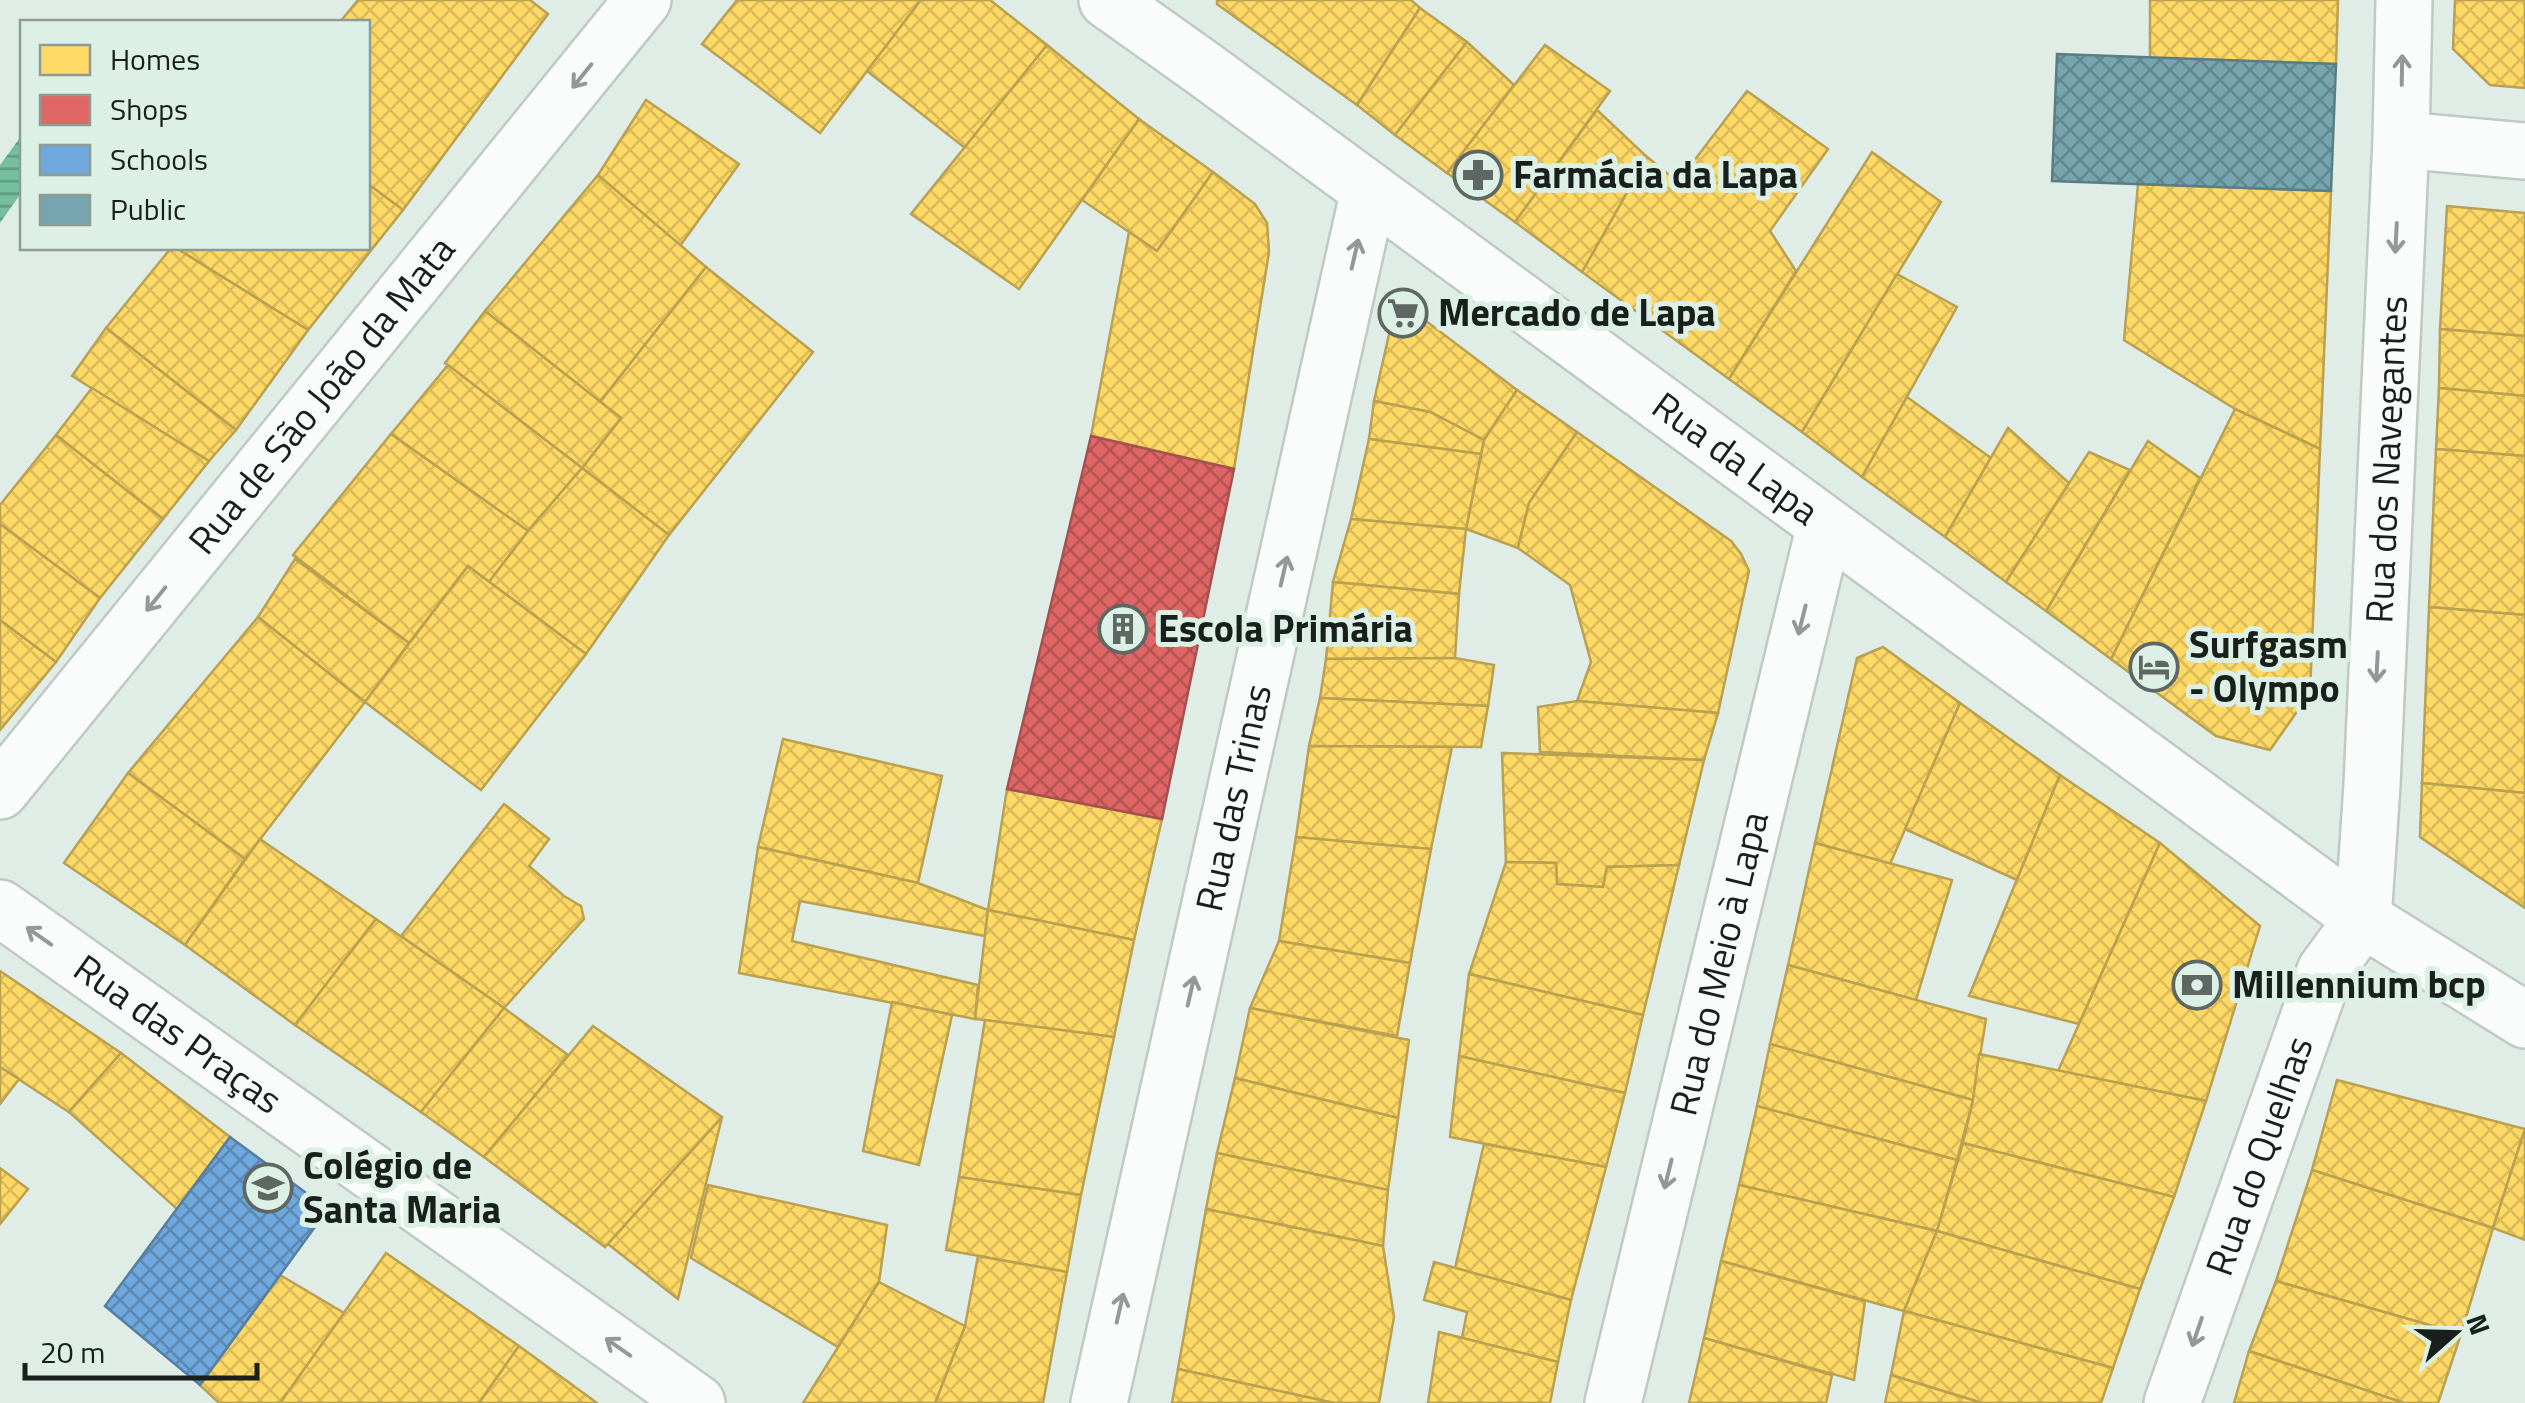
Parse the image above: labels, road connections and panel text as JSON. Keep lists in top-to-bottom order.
{
  "streets": {
    "street": [
      "Rua de São João da Mata",
      "Rua da Lapa",
      "Rua dos Navegantes",
      "Rua das Trinas",
      "Rua do Meio à Lapa",
      "Rua das Praças",
      "Rua do Quelhas"
    ]
  },
  "crossings": [
    ["Rua da Lapa", "Rua dos Navegantes"],
    ["Rua da Lapa", "Rua das Trinas"],
    ["Rua da Lapa", "Rua do Meio à Lapa"],
    ["Rua da Lapa", "Rua do Quelhas"],
    ["Rua dos Navegantes", "Rua do Quelhas"]
  ],
  "one_way": [
    "Rua de São João da Mata",
    "Rua das Trinas",
    "Rua do Meio à Lapa",
    "Rua das Praças",
    "Rua do Quelhas"
  ],
  "places": {
    "pharmacy": ["Farmácia da Lapa"],
    "supermarket": ["Mercado de Lapa"],
    "building": ["Escola Primária"],
    "hotel": ["Surfgasm - Olympo"],
    "bank": ["Millennium bcp"],
    "school or university": ["Colégio de Santa Maria"]
  },
  "legend": [
    "Homes",
    "Shops",
    "Schools",
    "Public"
  ],
  "scale_bar": "20 m",
  "north": "right"
}
